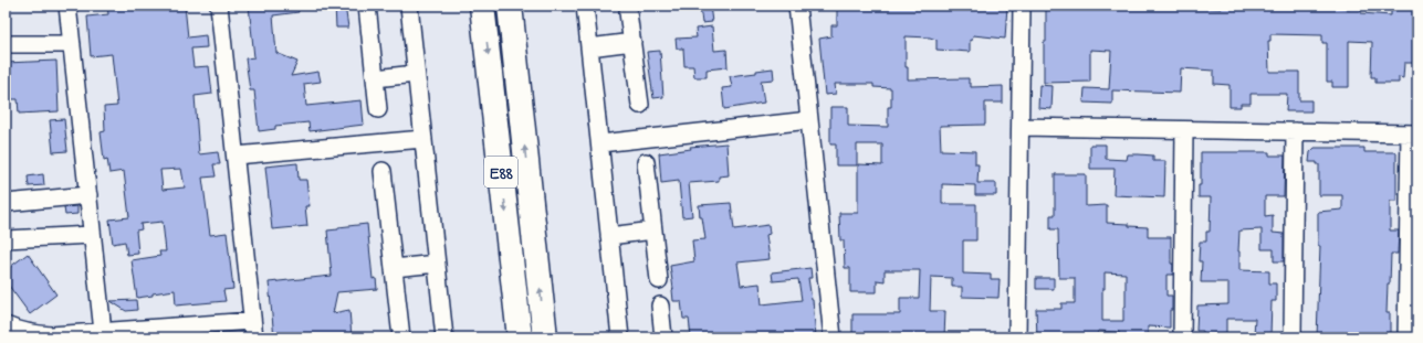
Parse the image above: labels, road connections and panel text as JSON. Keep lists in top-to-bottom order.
{
  "streets": {
    "highway": ["E88"]
  }
}
